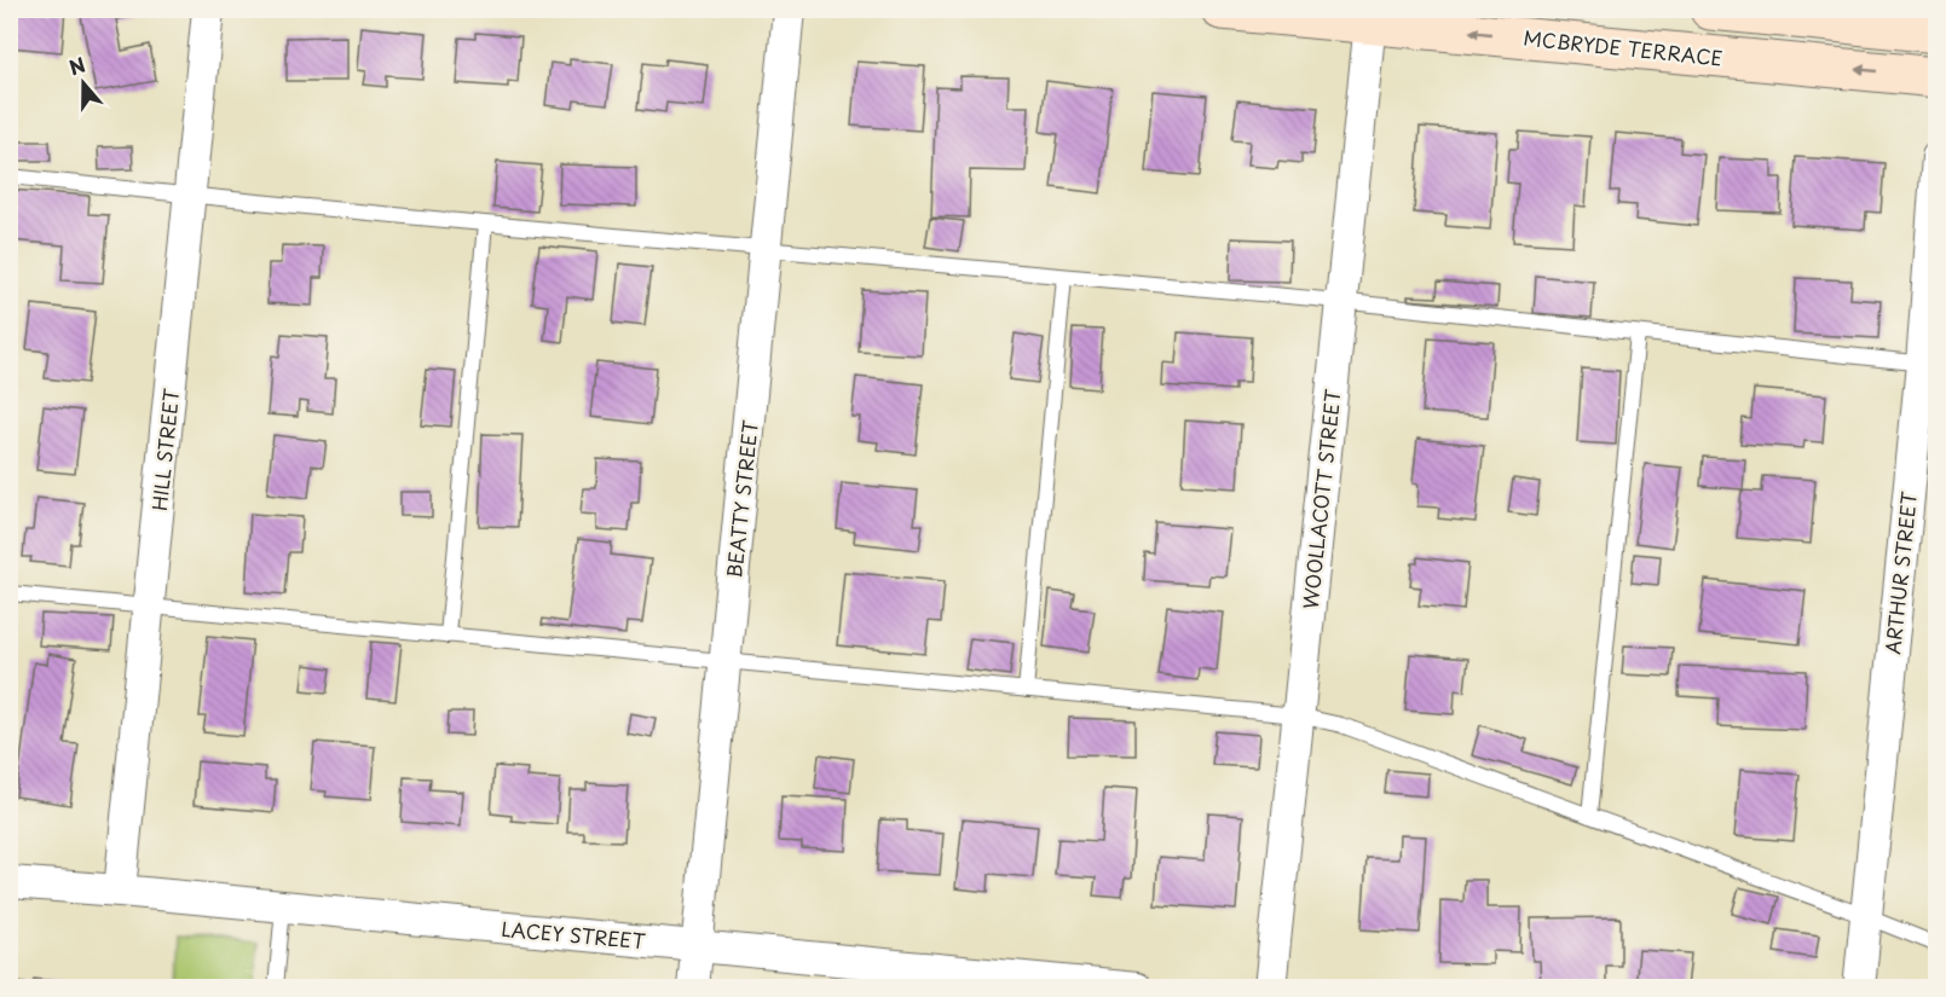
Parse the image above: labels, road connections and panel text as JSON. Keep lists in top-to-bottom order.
{
  "streets": {
    "main road": ["MCBRYDE TERRACE"],
    "street": [
      "HILL STREET",
      "BEATTY STREET",
      "WOOLLACOTT STREET",
      "ARTHUR STREET",
      "LACEY STREET"
    ]
  },
  "crossings": [
    ["MCBRYDE TERRACE", "WOOLLACOTT STREET"],
    ["HILL STREET", "LACEY STREET"],
    ["BEATTY STREET", "LACEY STREET"]
  ],
  "north": "top"
}
